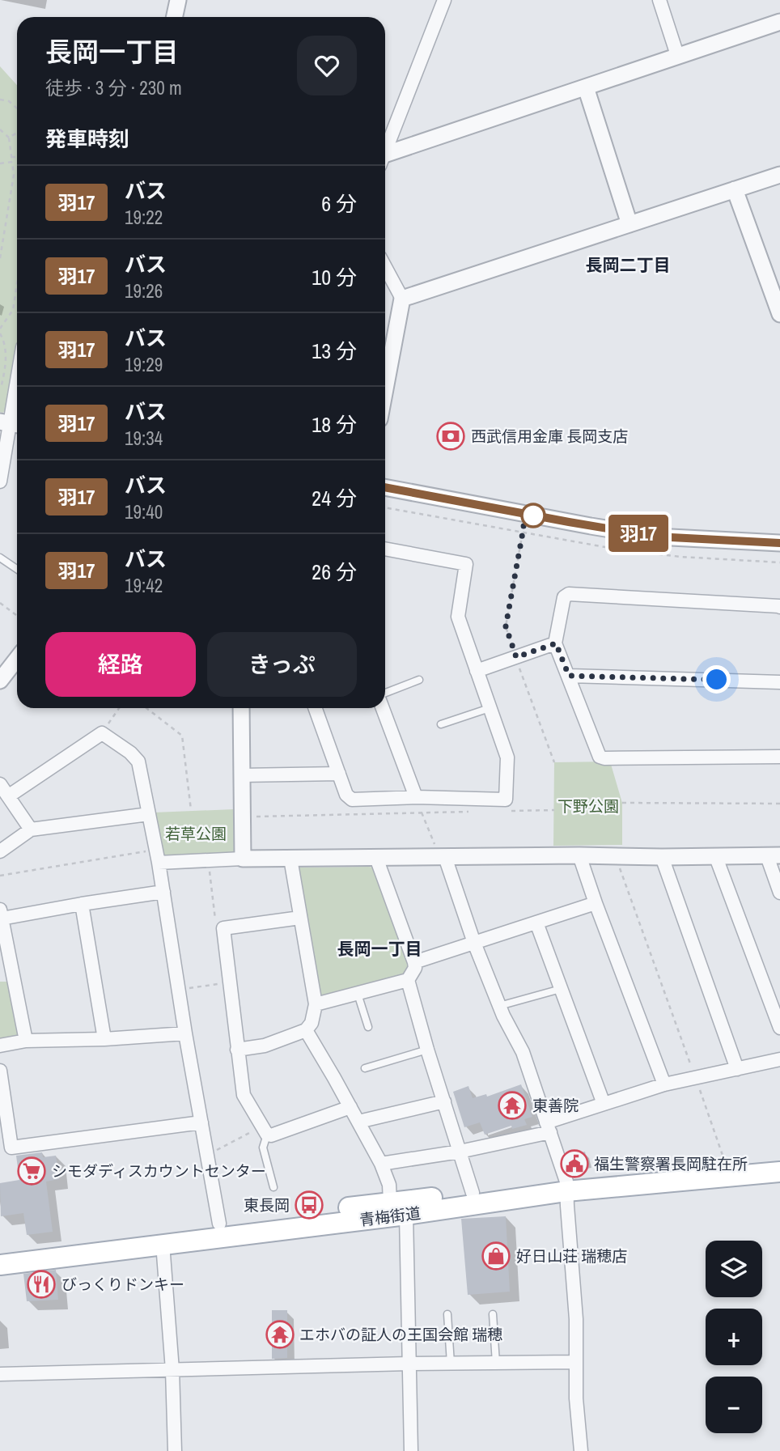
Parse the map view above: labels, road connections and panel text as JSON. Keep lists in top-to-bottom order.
{
  "streets": {
    "main road": ["青梅街道"]
  },
  "districts": ["長岡二丁目", "長岡一丁目"],
  "parks": ["下野公園", "若草公園"],
  "places": {
    "bank": ["西武信用金庫 長岡支店"],
    "temple": ["東善院", "エホバの証人の王国会館 瑞穂"],
    "public building": ["福生警察署長岡駐在所"],
    "supermarket": ["シモダディスカウントセンター"],
    "bus stop": ["東長岡"],
    "shop": ["好日山荘 瑞穂店"],
    "restaurant": ["びっくりドンキー"]
  },
  "lines": ["bus line 羽17"],
  "page": {
    "on_map": "羽17",
    "heading": [
      ["長岡一丁目", "徒歩 · 3 分 · 230 m"],
      "発車時刻"
    ],
    "list": [
      {
        "mark": "羽17",
        "name": "バス",
        "note": "19:22",
        "value": "6 分"
      },
      {
        "mark": "羽17",
        "name": "バス",
        "note": "19:26",
        "value": "10 分"
      },
      {
        "mark": "羽17",
        "name": "バス",
        "note": "19:29",
        "value": "13 分"
      },
      {
        "mark": "羽17",
        "name": "バス",
        "note": "19:34",
        "value": "18 分"
      },
      {
        "mark": "羽17",
        "name": "バス",
        "note": "19:40",
        "value": "24 分"
      },
      {
        "mark": "羽17",
        "name": "バス",
        "note": "19:42",
        "value": "26 分"
      }
    ],
    "buttons": ["経路", "きっぷ"],
    "map_buttons": ["+", "−"]
  }
}
